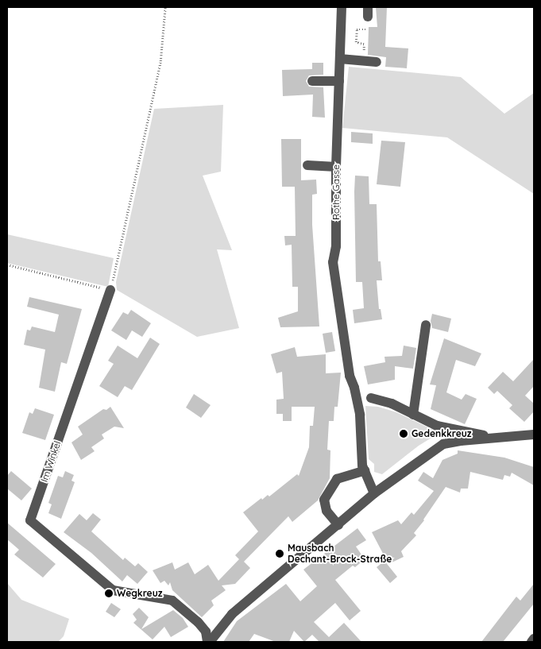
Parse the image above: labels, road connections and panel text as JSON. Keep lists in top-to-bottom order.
{
  "streets": {
    "street": ["Rothe Gasse", "Im Winkel"]
  },
  "places": ["Gedenkkreuz", "Mausbach Dechant-Brock-Straße", "Wegkreuz"]
}
